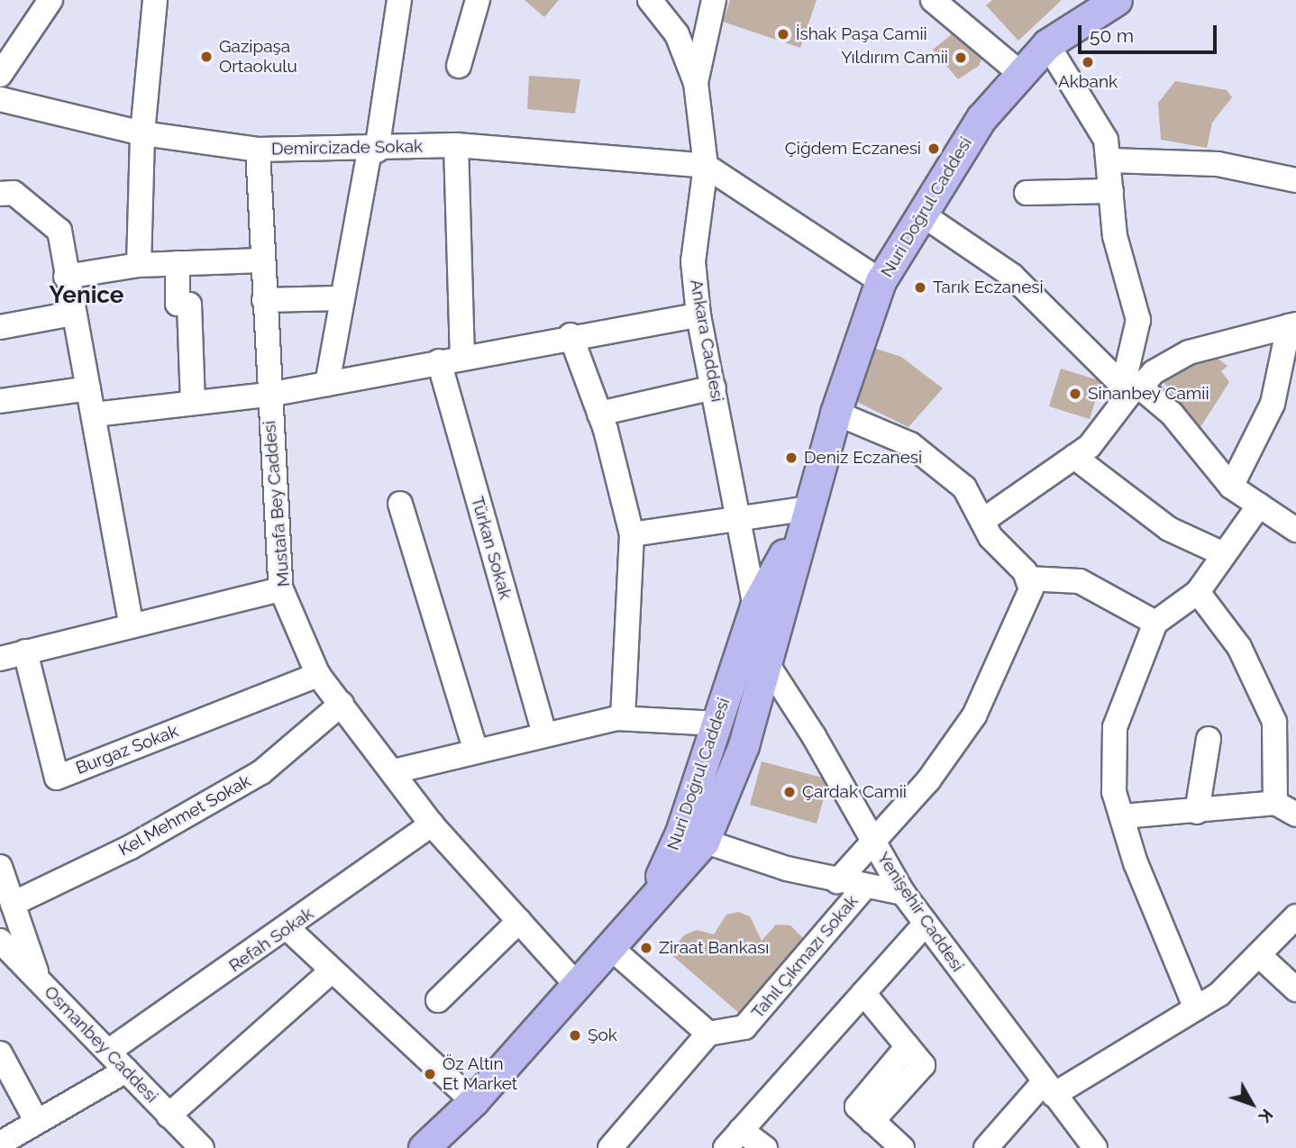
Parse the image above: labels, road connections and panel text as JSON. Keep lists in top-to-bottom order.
{
  "streets": {
    "main road": ["Nuri Doğrul Caddesi"],
    "street": [
      "Demircizade Sokak",
      "Ankara Caddesi",
      "Mustafa Bey Caddesi",
      "Türkan Sokak",
      "Burgaz Sokak",
      "Kel Mehmet Sokak",
      "Yenişehir Caddesi",
      "Refah Sokak",
      "Tahıl Çıkmazı Sokak",
      "Osmanbey Caddesi"
    ]
  },
  "crossings": [
    ["Demircizade Sokak", "Ankara Caddesi"],
    ["Demircizade Sokak", "Mustafa Bey Caddesi"],
    ["Nuri Doğrul Caddesi", "Ankara Caddesi"],
    ["Nuri Doğrul Caddesi", "Mustafa Bey Caddesi"],
    ["Nuri Doğrul Caddesi", "Yenişehir Caddesi"],
    ["Mustafa Bey Caddesi", "Burgaz Sokak"],
    ["Mustafa Bey Caddesi", "Kel Mehmet Sokak"],
    ["Mustafa Bey Caddesi", "Refah Sokak"],
    ["Refah Sokak", "Osmanbey Caddesi"]
  ],
  "districts": ["Yenice"],
  "places": [
    "İshak Paşa Camii",
    "Gazipaşa Ortaokulu",
    "Yıldırım Camii",
    "Akbank",
    "Çiğdem Eczanesi",
    "Tarık Eczanesi",
    "Sinanbey Camii",
    "Deniz Eczanesi",
    "Çardak Camii",
    "Ziraat Bankası",
    "Şok",
    "Öz Altın Et Market"
  ],
  "scale_bar": "50 m",
  "north": "bottom right"
}
